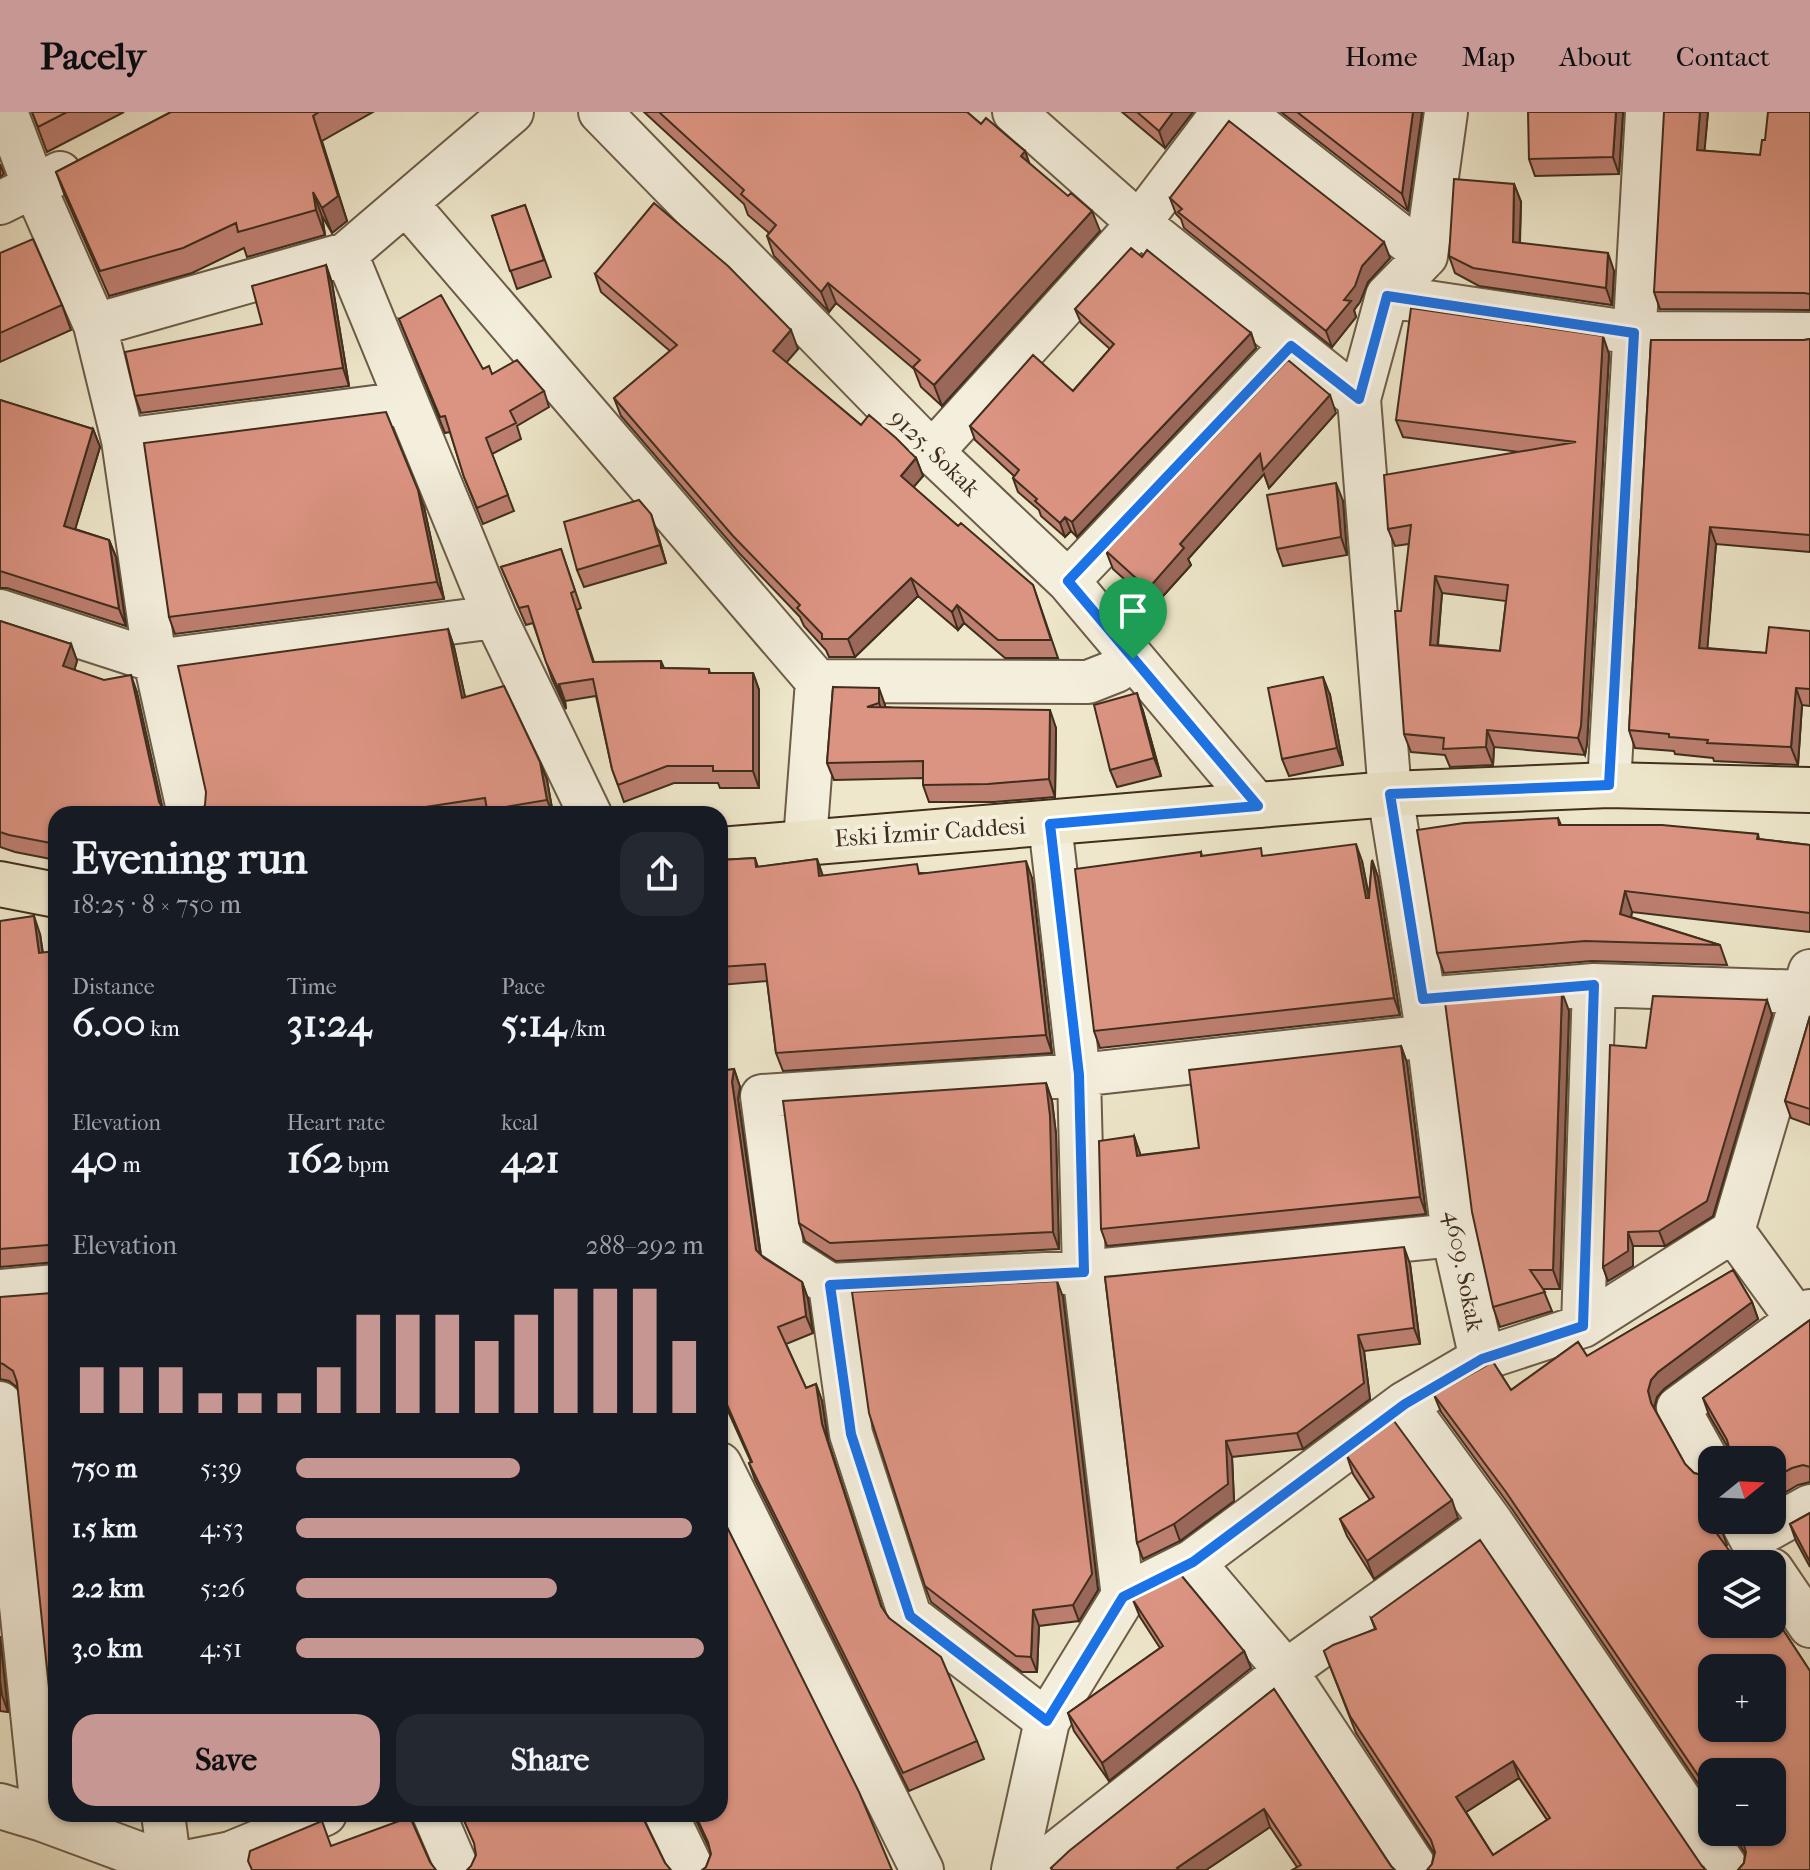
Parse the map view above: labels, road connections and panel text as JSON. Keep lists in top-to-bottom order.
{
  "streets": {
    "main road": ["Eski İzmir Caddesi"],
    "street": ["9125. Sokak", "4609. Sokak"]
  },
  "crossings": [
    ["9125. Sokak", "Eski İzmir Caddesi"],
    ["Eski İzmir Caddesi", "4609. Sokak"]
  ],
  "north": "right",
  "page": {
    "header": "Pacely",
    "nav": [
      "Home",
      "Map",
      "About",
      "Contact"
    ],
    "heading": ["Evening run", "18:25 · 8 × 750 m"],
    "stats": [
      ["Distance", "6.00 km"],
      ["Time", "31:24"],
      ["Pace", "5:14 /km"],
      ["Elevation", "40 m"],
      ["Heart rate", "162 bpm"],
      ["kcal", "421"]
    ],
    "chart": ["Elevation", "288–292 m"],
    "list": [
      {
        "name": "750 m",
        "note": "5:39"
      },
      {
        "name": "1.5 km",
        "note": "4:53"
      },
      {
        "name": "2.2 km",
        "note": "5:26"
      },
      {
        "name": "3.0 km",
        "note": "4:51"
      }
    ],
    "map_buttons": ["+", "−"],
    "buttons": ["Save", "Share"]
  }
}
